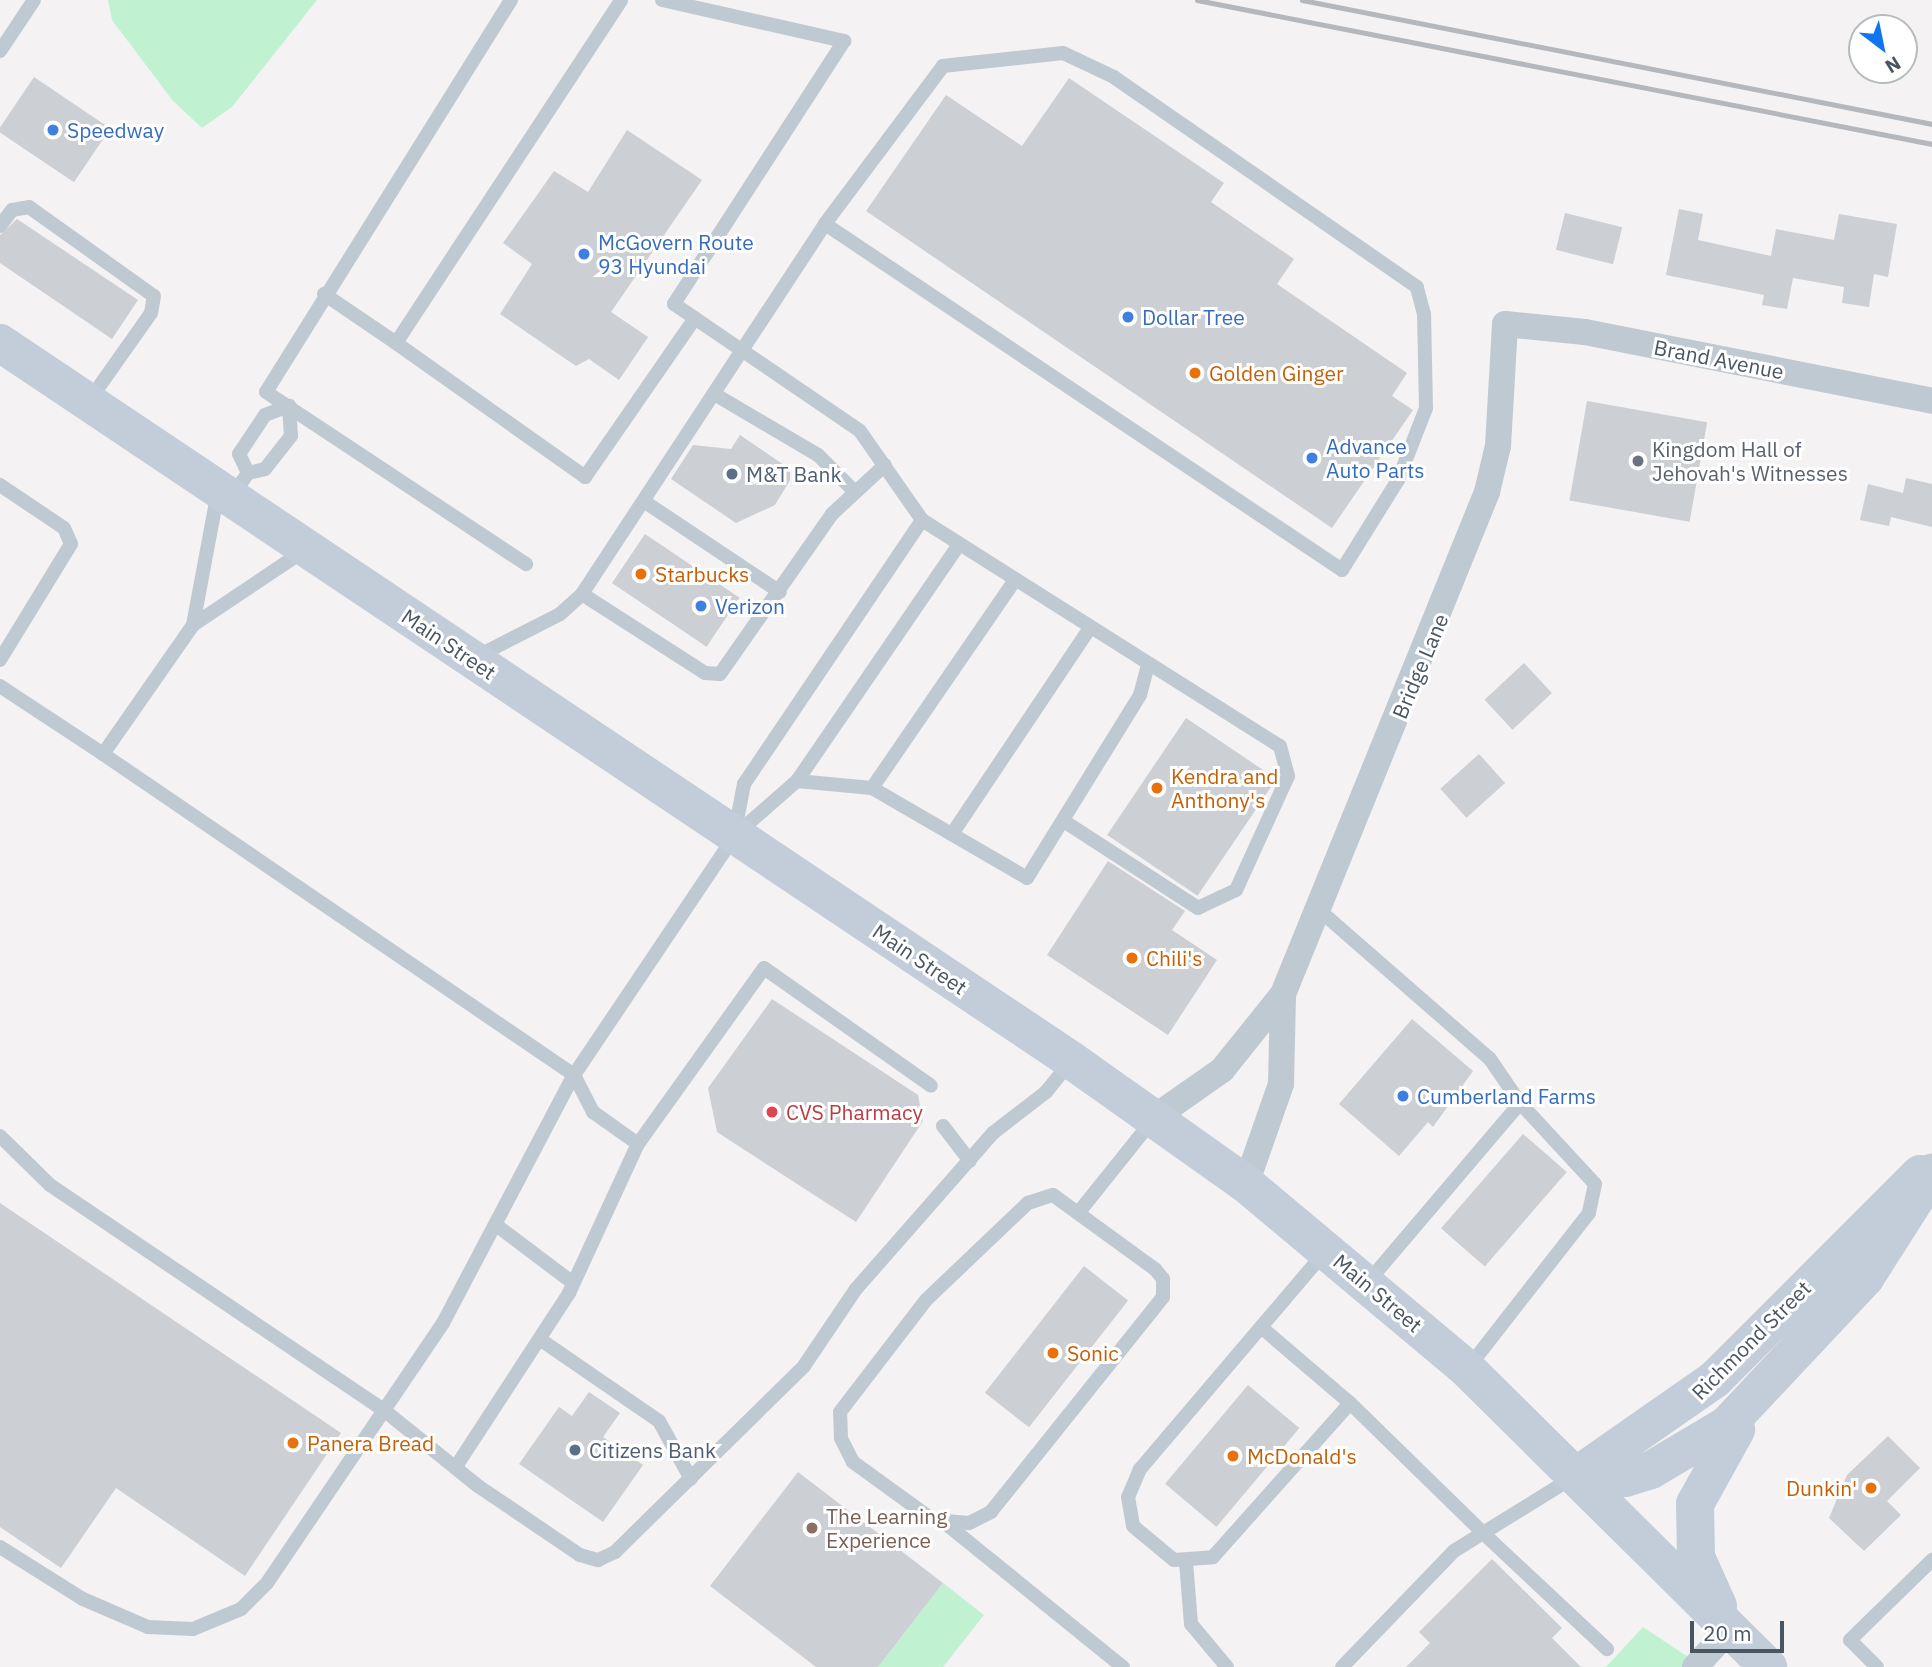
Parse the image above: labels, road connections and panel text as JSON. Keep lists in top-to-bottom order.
{
  "streets": {
    "main road": ["Main Street", "Richmond Street"],
    "street": ["Brand Avenue", "Bridge Lane"]
  },
  "crossings": [
    ["Brand Avenue", "Bridge Lane"],
    ["Main Street", "Bridge Lane"],
    ["Main Street", "Richmond Street"]
  ],
  "places": [
    "Speedway",
    "McGovern Route 93 Hyundai",
    "Dollar Tree",
    "Golden Ginger",
    "Advance Auto Parts",
    "Kingdom Hall of Jehovah's Witnesses",
    "M&T Bank",
    "Starbucks",
    "Verizon",
    "Kendra and Anthony's",
    "Chili's",
    "Cumberland Farms",
    "CVS Pharmacy",
    "Sonic",
    "Panera Bread",
    "Citizens Bank",
    "McDonald's",
    "Dunkin'",
    "The Learning Experience"
  ],
  "scale_bar": "20 m",
  "north": "bottom right"
}
